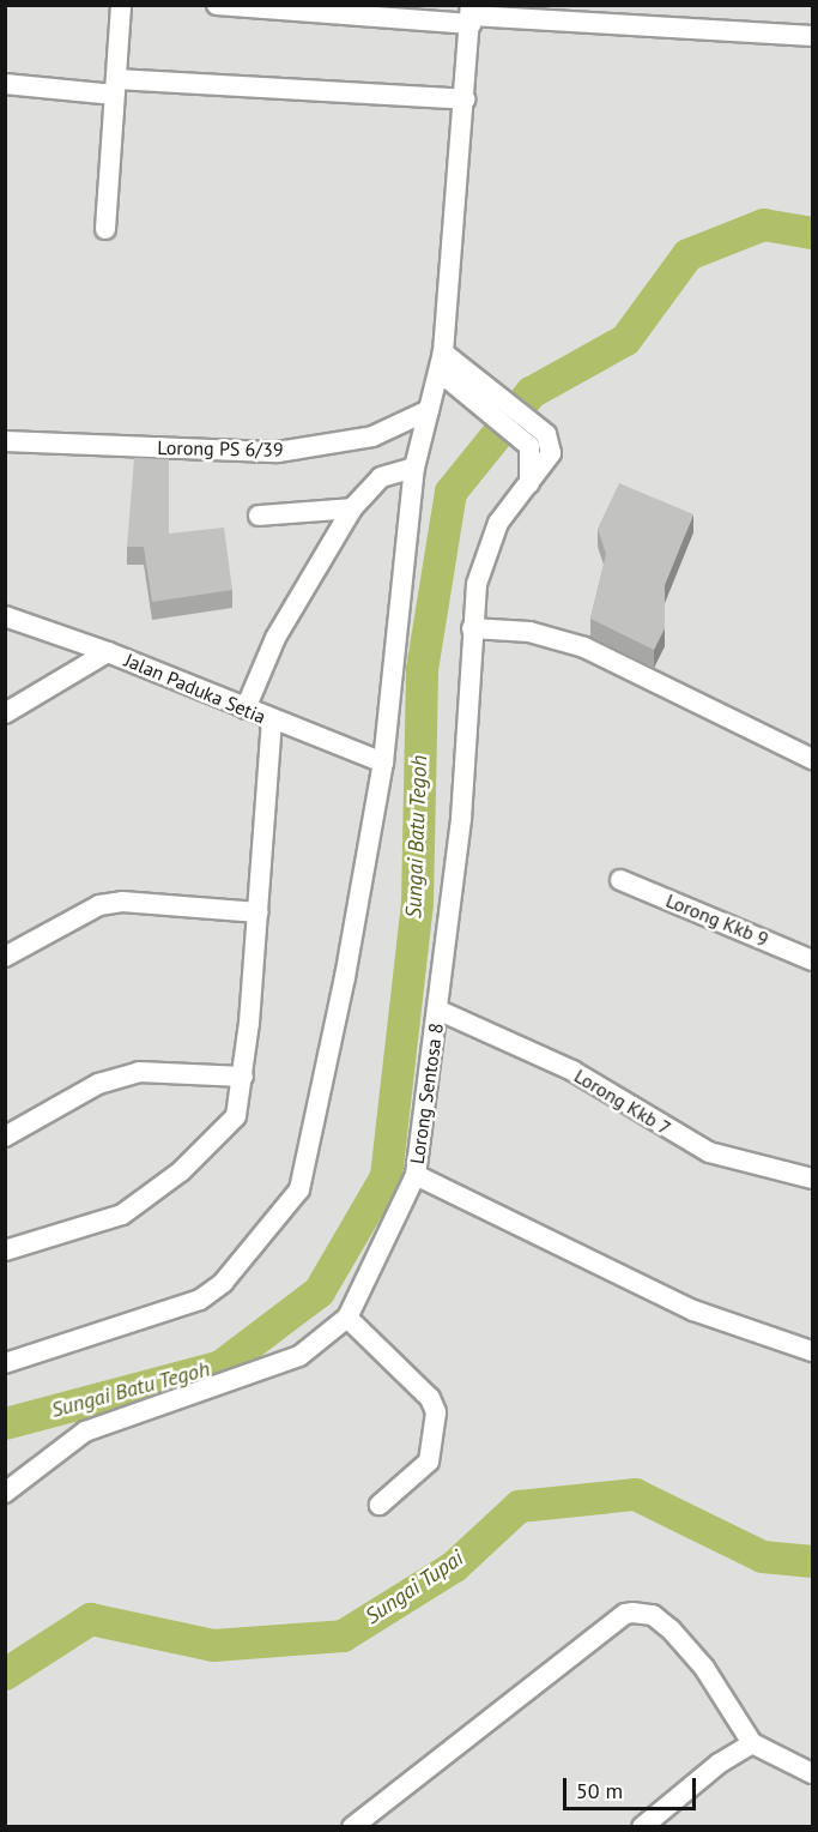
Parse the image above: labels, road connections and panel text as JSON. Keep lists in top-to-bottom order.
{
  "streets": {
    "street": [
      "Lorong PS 6/39",
      "Jalan Paduka Setia",
      "Lorong Kkb 9",
      "Lorong Sentosa 8",
      "Lorong Kkb 7"
    ]
  },
  "crossings": [
    ["Lorong Sentosa 8", "Lorong Kkb 7"]
  ],
  "water": ["Sungai Batu Tegoh", "Sungai Tupai"],
  "scale_bar": "50 m"
}
